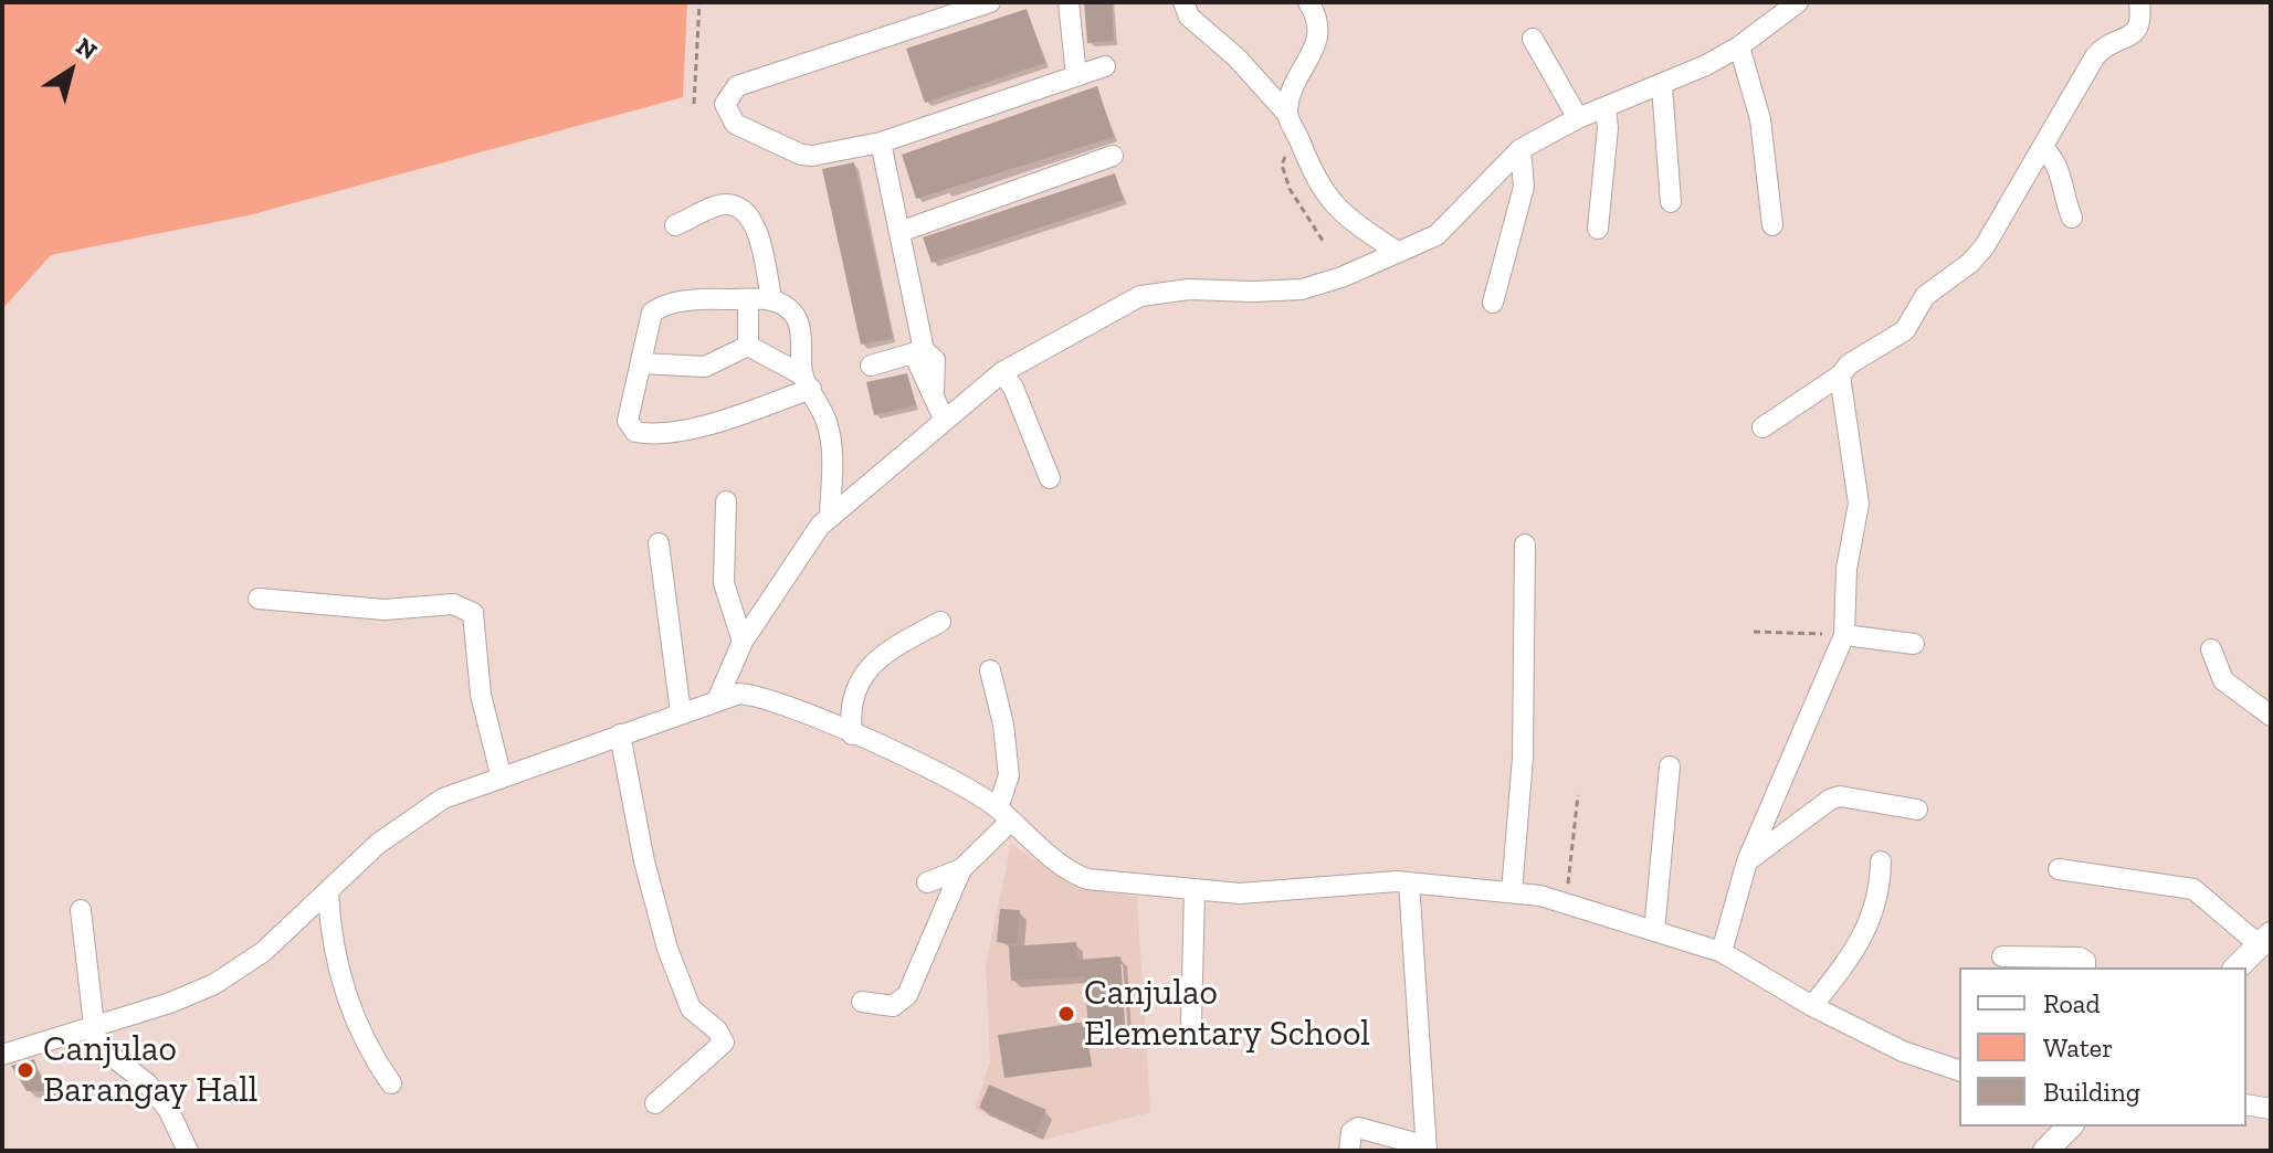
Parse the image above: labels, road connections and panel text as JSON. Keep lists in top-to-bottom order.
{
  "places": ["Canjulao Elementary School", "Canjulao Barangay Hall"],
  "legend": ["Road", "Water", "Building"],
  "north": "top right"
}
